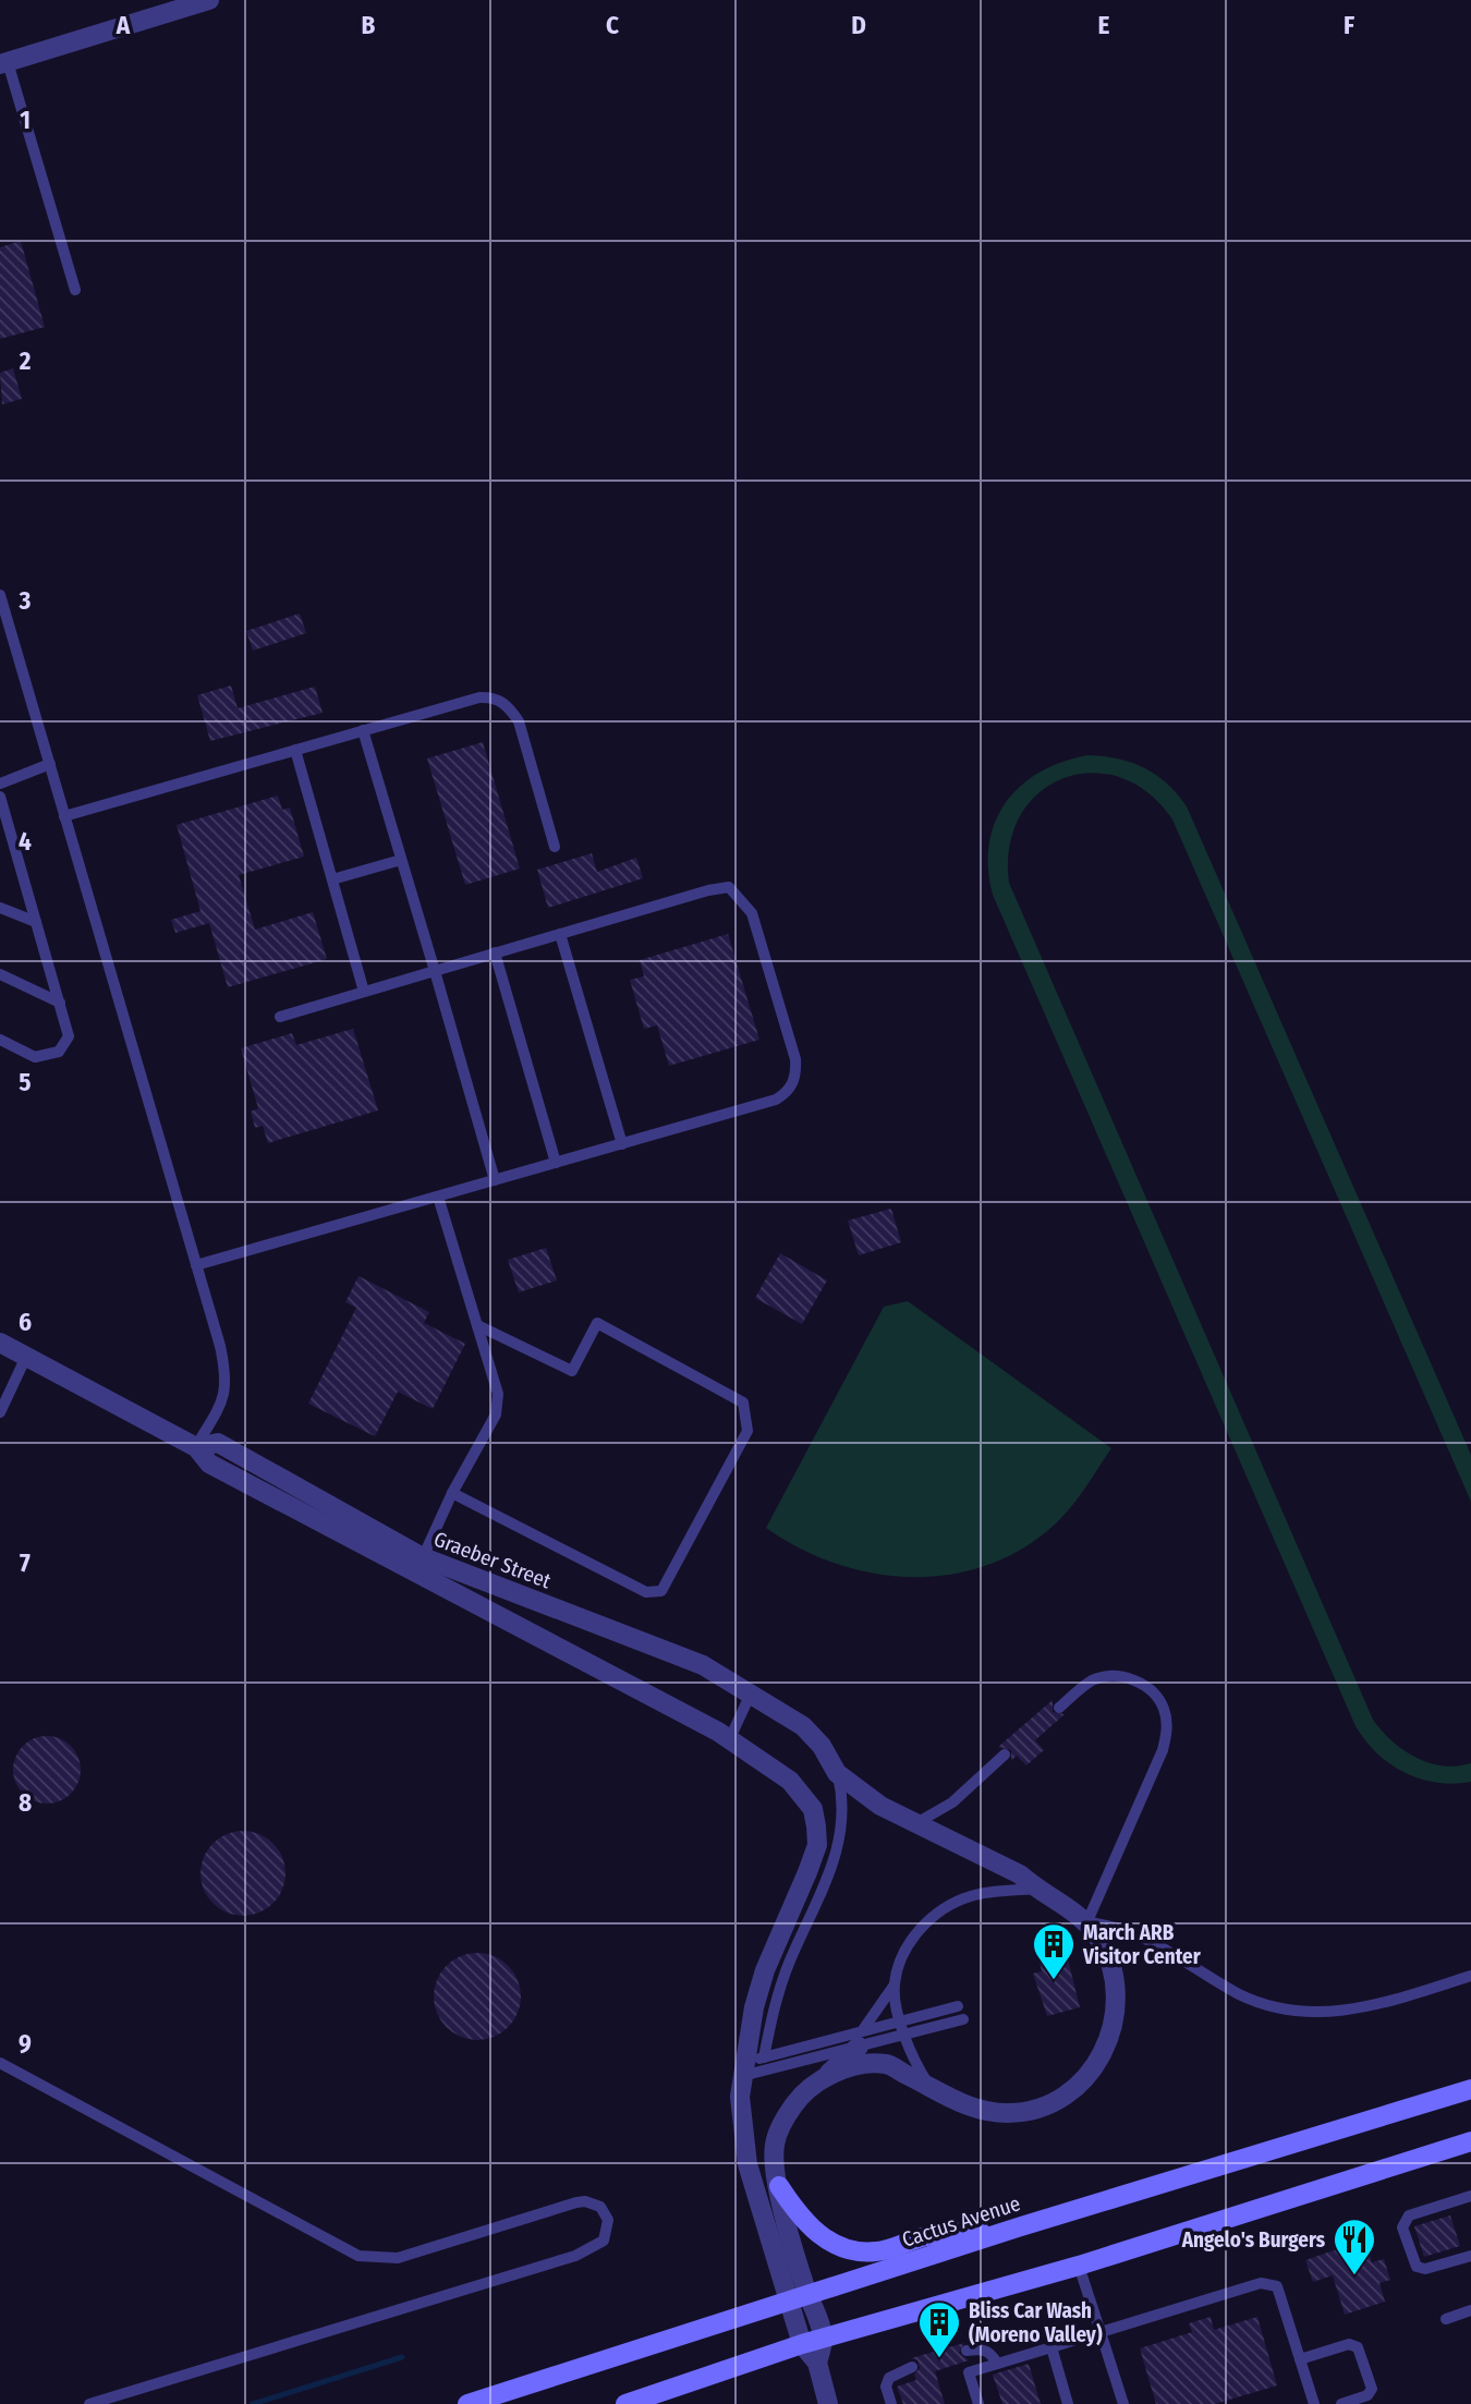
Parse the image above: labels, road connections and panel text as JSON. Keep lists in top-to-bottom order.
{
  "streets": {
    "main road": ["Cactus Avenue"],
    "street": ["Graeber Street"]
  },
  "crossings": [
    ["Graeber Street", "Cactus Avenue"]
  ],
  "places": {
    "building": ["March ARB Visitor Center", "Bliss Car Wash (Moreno Valley)"],
    "restaurant": ["Angelo's Burgers"]
  },
  "grid": {
    "columns": [
      "A",
      "B",
      "C",
      "D",
      "E",
      "F"
    ],
    "rows": [
      "1",
      "2",
      "3",
      "4",
      "5",
      "6",
      "7",
      "8",
      "9"
    ]
  }
}
